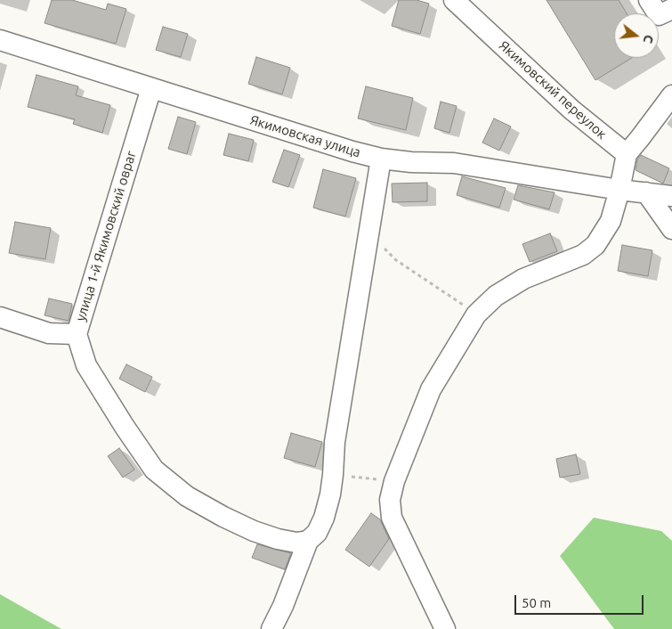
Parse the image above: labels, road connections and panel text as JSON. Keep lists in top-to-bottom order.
{
  "streets": {
    "street": ["Якимовский переулок", "Якимовская улица", "улица 1-й Якимовский овраг"]
  },
  "crossings": [
    ["Якимовская улица", "улица 1-й Якимовский овраг"]
  ],
  "scale_bar": "50 m",
  "north": "right"
}
